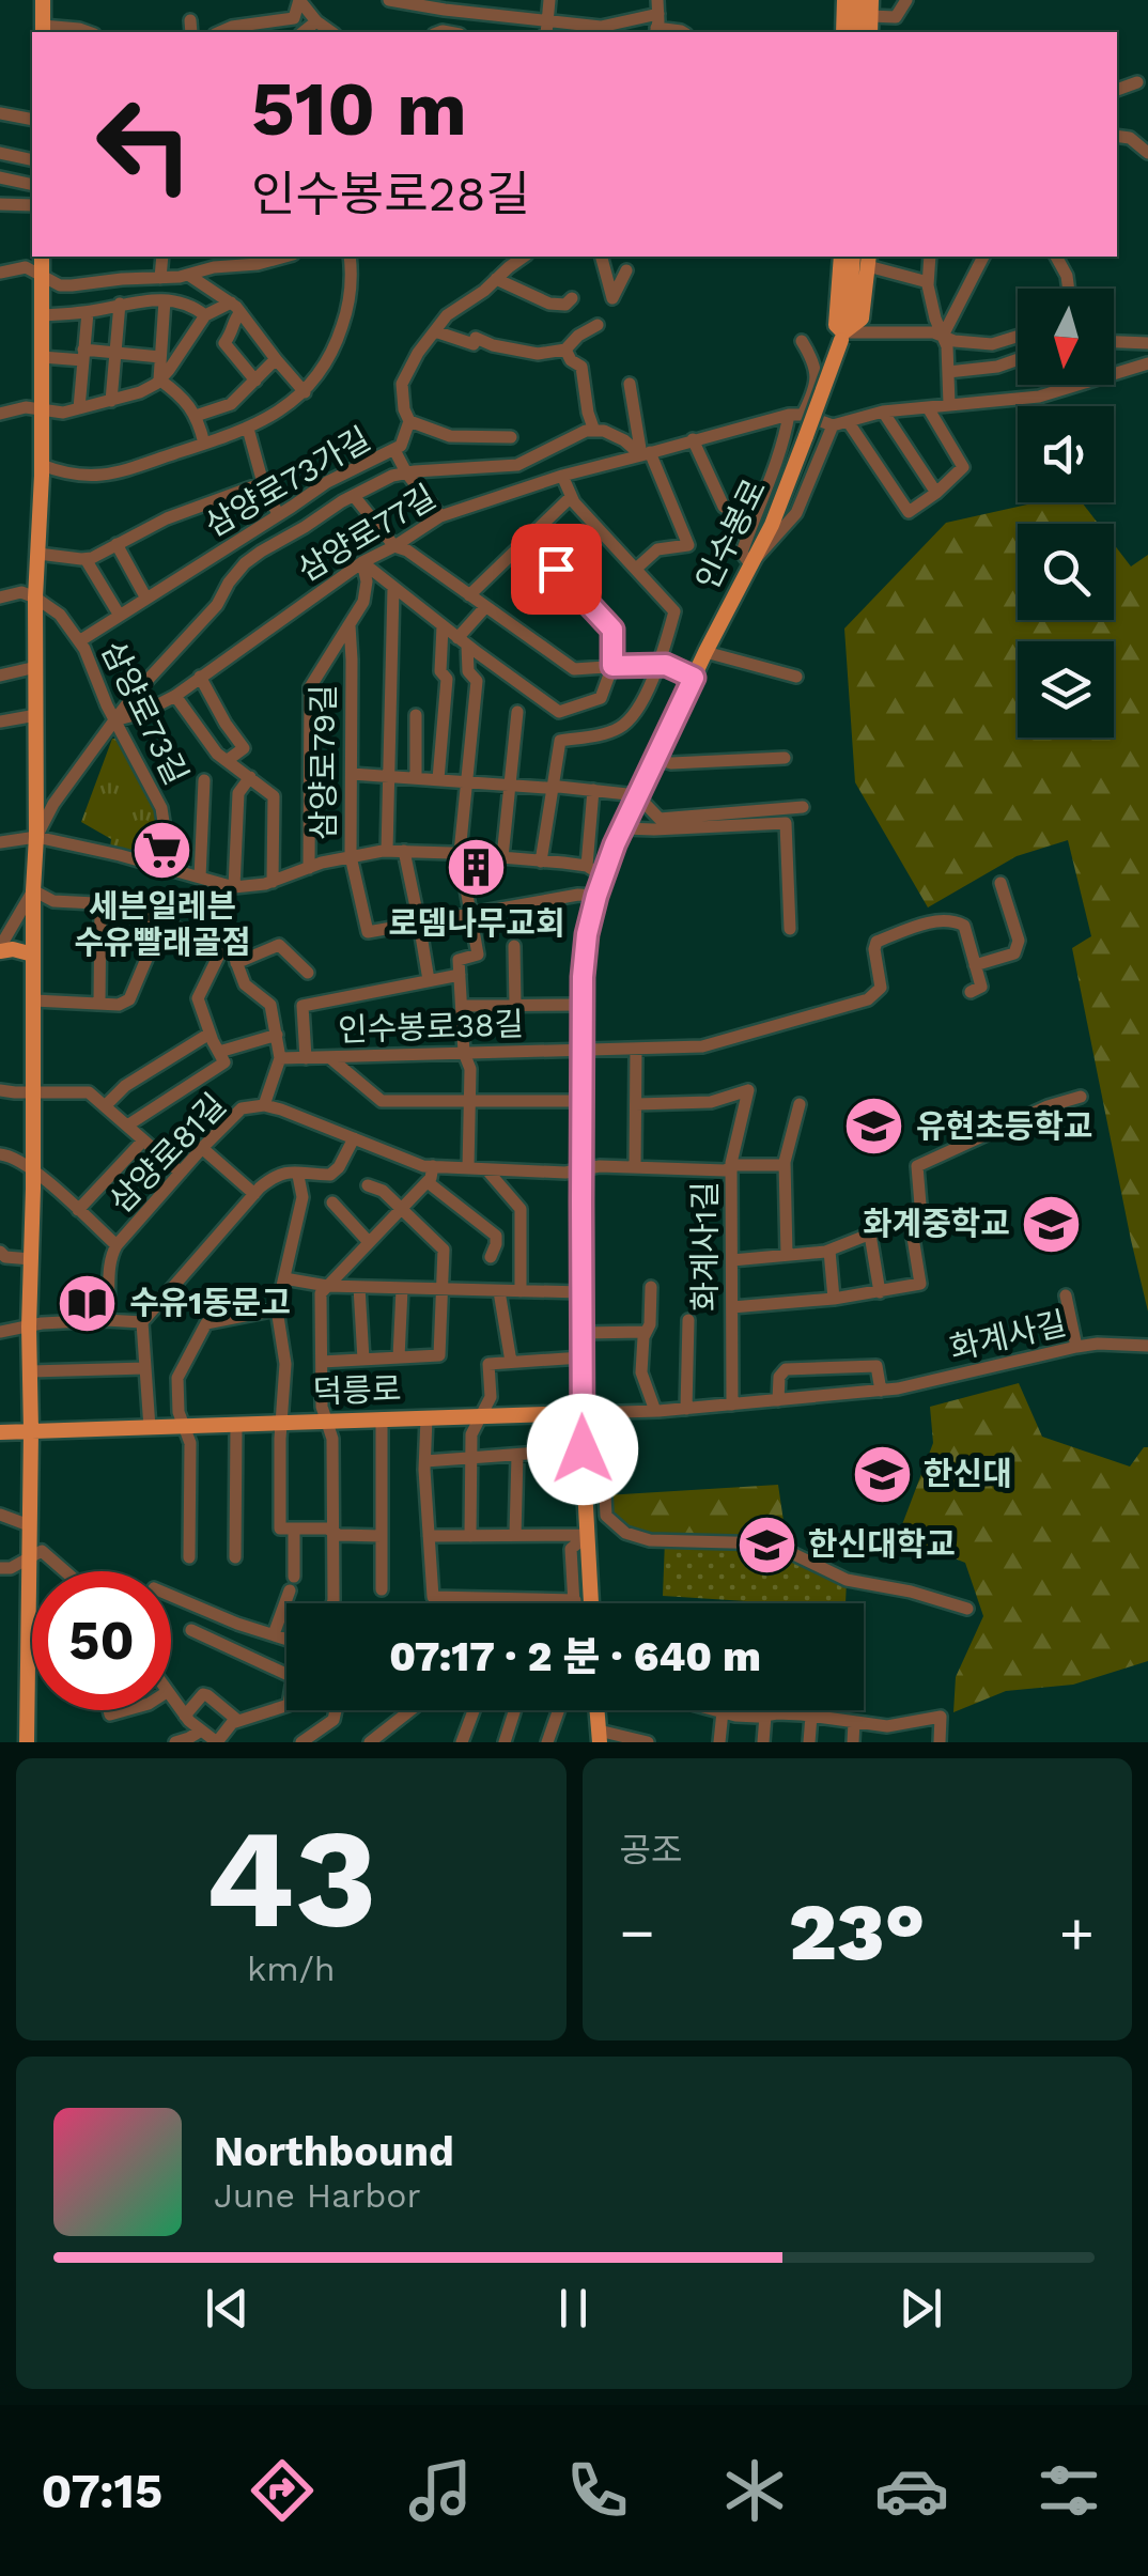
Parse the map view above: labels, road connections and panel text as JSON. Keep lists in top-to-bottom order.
{
  "streets": {
    "main road": ["인수봉로", "덕릉로"],
    "street": [
      "삼양로73가길",
      "삼양로77길",
      "삼양로73길",
      "삼양로79길",
      "인수봉로38길",
      "삼양로81길",
      "화계사1길",
      "화계사길"
    ]
  },
  "crossings": [
    ["삼양로73가길", "삼양로73길"],
    ["삼양로77길", "삼양로73길"],
    ["삼양로77길", "삼양로79길"],
    ["인수봉로", "인수봉로38길"],
    ["인수봉로", "화계사길"],
    ["인수봉로", "덕릉로"],
    ["삼양로73길", "삼양로79길"],
    ["인수봉로38길", "삼양로81길"],
    ["화계사1길", "화계사길"],
    ["화계사길", "덕릉로"]
  ],
  "places": {
    "supermarket": ["세븐일레븐 수유빨래골점"],
    "building": ["로뎀나무교회"],
    "school or university": [
      "유현초등학교",
      "화계중학교",
      "한신대",
      "한신대학교"
    ],
    "library": ["수유1동문고"]
  },
  "north": "bottom",
  "page": {
    "turn": ["510 m", "인수봉로28길"],
    "limit": "50",
    "trip": "07:17 · 2 분 · 640 m",
    "tile": [
      ["43", "km/h"],
      "공조"
    ],
    "heat": ["−", "23°", "+"],
    "song": ["Northbound", "June Harbor"],
    "tabs": "07:15"
  }
}
